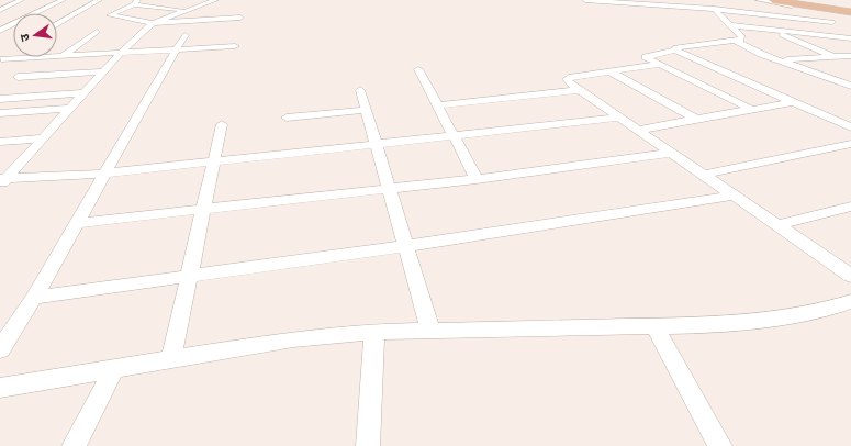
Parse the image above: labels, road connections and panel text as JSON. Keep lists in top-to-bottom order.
{
  "north": "left"
}
